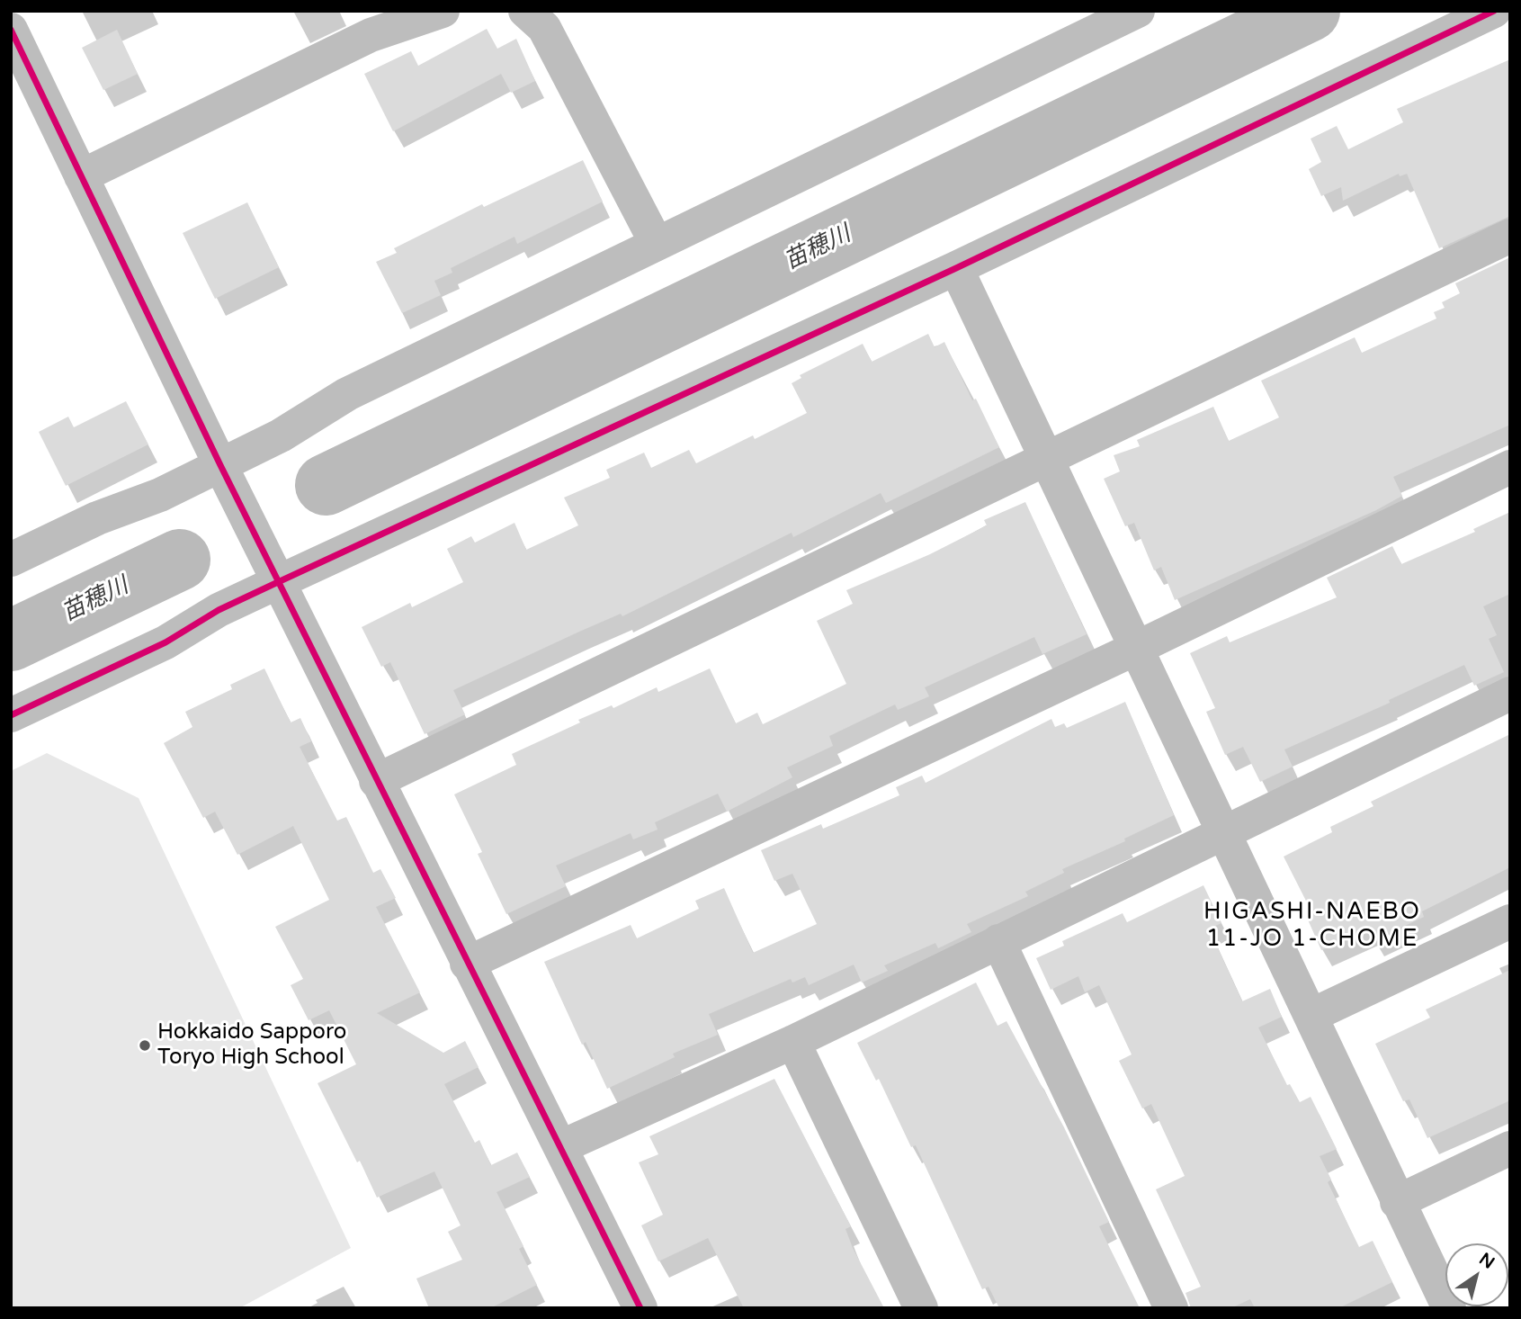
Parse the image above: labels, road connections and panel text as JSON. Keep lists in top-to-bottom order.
{
  "districts": ["HIGASHI-NAEBO 11-JO 1-CHOME"],
  "water": ["苗穂川"],
  "places": ["Hokkaido Sapporo Toryo High School"],
  "north": "top right"
}
